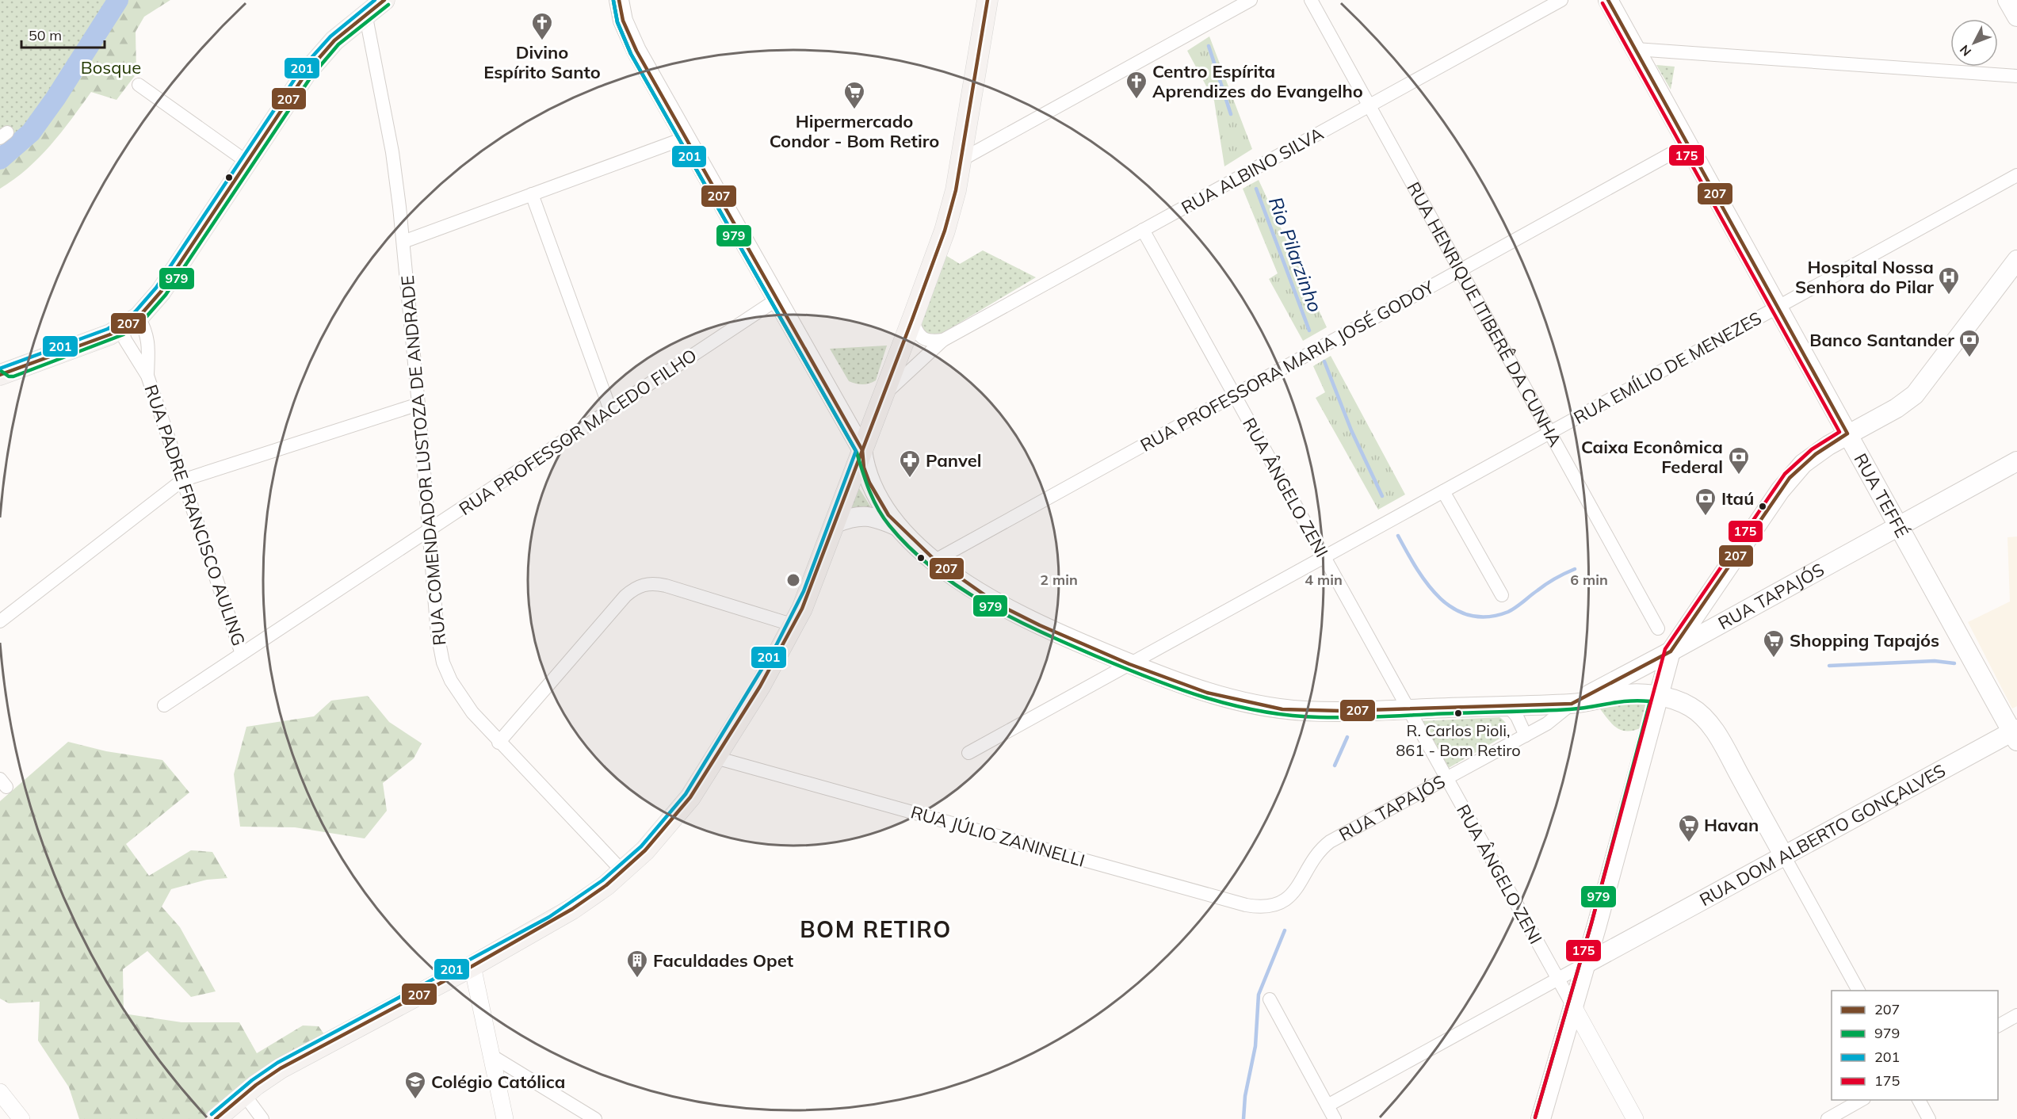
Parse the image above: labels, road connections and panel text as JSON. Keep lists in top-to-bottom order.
{
  "streets": {
    "main road": ["RUA TEFFÉ", "RUA TAPAJÓS", "RUA DOM ALBERTO GONÇALVES"],
    "street": [
      "RUA ALBINO SILVA",
      "RUA HENRIQUE ITIBERÊ DA CUNHA",
      "RUA PROFESSORA MARIA JOSÉ GODOY",
      "RUA EMÍLIO DE MENEZES",
      "RUA PROFESSOR MACEDO FILHO",
      "RUA COMENDADOR LUSTOZA DE ANDRADE",
      "RUA ÂNGELO ZENI",
      "RUA PADRE FRANCISCO AULING",
      "RUA JÚLIO ZANINELLI"
    ]
  },
  "crossings": [
    ["RUA ALBINO SILVA", "RUA HENRIQUE ITIBERÊ DA CUNHA"],
    ["RUA ALBINO SILVA", "RUA ÂNGELO ZENI"],
    ["RUA HENRIQUE ITIBERÊ DA CUNHA", "RUA PROFESSORA MARIA JOSÉ GODOY"],
    ["RUA HENRIQUE ITIBERÊ DA CUNHA", "RUA EMÍLIO DE MENEZES"],
    ["RUA PROFESSORA MARIA JOSÉ GODOY", "RUA ÂNGELO ZENI"],
    ["RUA PROFESSORA MARIA JOSÉ GODOY", "RUA TEFFÉ"],
    ["RUA EMÍLIO DE MENEZES", "RUA ÂNGELO ZENI"],
    ["RUA EMÍLIO DE MENEZES", "RUA TEFFÉ"],
    ["RUA PROFESSOR MACEDO FILHO", "RUA COMENDADOR LUSTOZA DE ANDRADE"],
    ["RUA PROFESSOR MACEDO FILHO", "RUA PADRE FRANCISCO AULING"],
    ["RUA ÂNGELO ZENI", "RUA TAPAJÓS"],
    ["RUA ÂNGELO ZENI", "RUA DOM ALBERTO GONÇALVES"],
    ["RUA TEFFÉ", "RUA TAPAJÓS"],
    ["RUA TEFFÉ", "RUA DOM ALBERTO GONÇALVES"],
    ["RUA TAPAJÓS", "RUA JÚLIO ZANINELLI"]
  ],
  "districts": ["BOM RETIRO"],
  "water": ["Rio Pilarzinho"],
  "parks": ["Bosque"],
  "places": {
    "church": ["Divino Espírito Santo", "Centro Espírita Aprendizes do Evangelho"],
    "supermarket": ["Hipermercado Condor - Bom Retiro", "Shopping Tapajós", "Havan"],
    "hospital": ["Hospital Nossa Senhora do Pilar"],
    "bank": ["Banco Santander", "Caixa Econômica Federal", "Itaú"],
    "pharmacy": ["Panvel"],
    "other": ["R. Carlos Pioli, 861 - Bom Retiro"],
    "building": ["Faculdades Opet"],
    "school or university": ["Colégio Católica"]
  },
  "lines": [
    "transit line 207",
    "transit line 201",
    "transit line 979",
    "transit line 175"
  ],
  "legend": [
    "207",
    "979",
    "201",
    "175"
  ],
  "scale_bar": "50 m",
  "north": "bottom left",
  "rings": ["2 min", "4 min", "6 min"]
}
